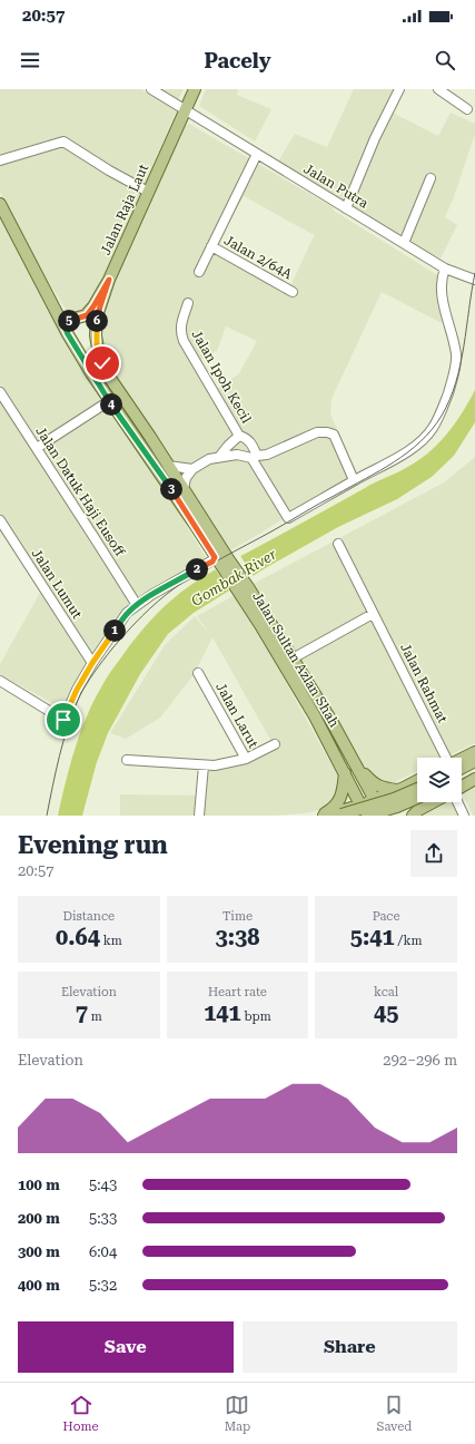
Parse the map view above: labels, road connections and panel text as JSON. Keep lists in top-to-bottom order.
{
  "streets": {
    "main road": ["Jalan Raja Laut", "Jalan Sultan Azlan Shah"],
    "street": [
      "Jalan Putra",
      "Jalan 2/64A",
      "Jalan Ipoh Kecil",
      "Jalan Datuk Haji Eusoff",
      "Jalan Lumut",
      "Jalan Rahmat",
      "Jalan Larut"
    ]
  },
  "crossings": [
    ["Jalan Putra", "Jalan Raja Laut"],
    ["Jalan Raja Laut", "Jalan Sultan Azlan Shah"]
  ],
  "water": ["Gombak River"],
  "page": {
    "status": "20:57",
    "header": "Pacely",
    "pins": [
      "5",
      "6",
      "4",
      "3",
      "2",
      "1"
    ],
    "heading": ["Evening run", "20:57"],
    "stats": [
      ["Distance", "0.64 km"],
      ["Time", "3:38"],
      ["Pace", "5:41 /km"],
      ["Elevation", "7 m"],
      ["Heart rate", "141 bpm"],
      ["kcal", "45"]
    ],
    "chart": ["Elevation", "292–296 m"],
    "list": [
      {
        "name": "100 m",
        "note": "5:43"
      },
      {
        "name": "200 m",
        "note": "5:33"
      },
      {
        "name": "300 m",
        "note": "6:04"
      },
      {
        "name": "400 m",
        "note": "5:32"
      }
    ],
    "buttons": ["Save", "Share"],
    "tabs": ["Home", "Map", "Saved"]
  }
}
